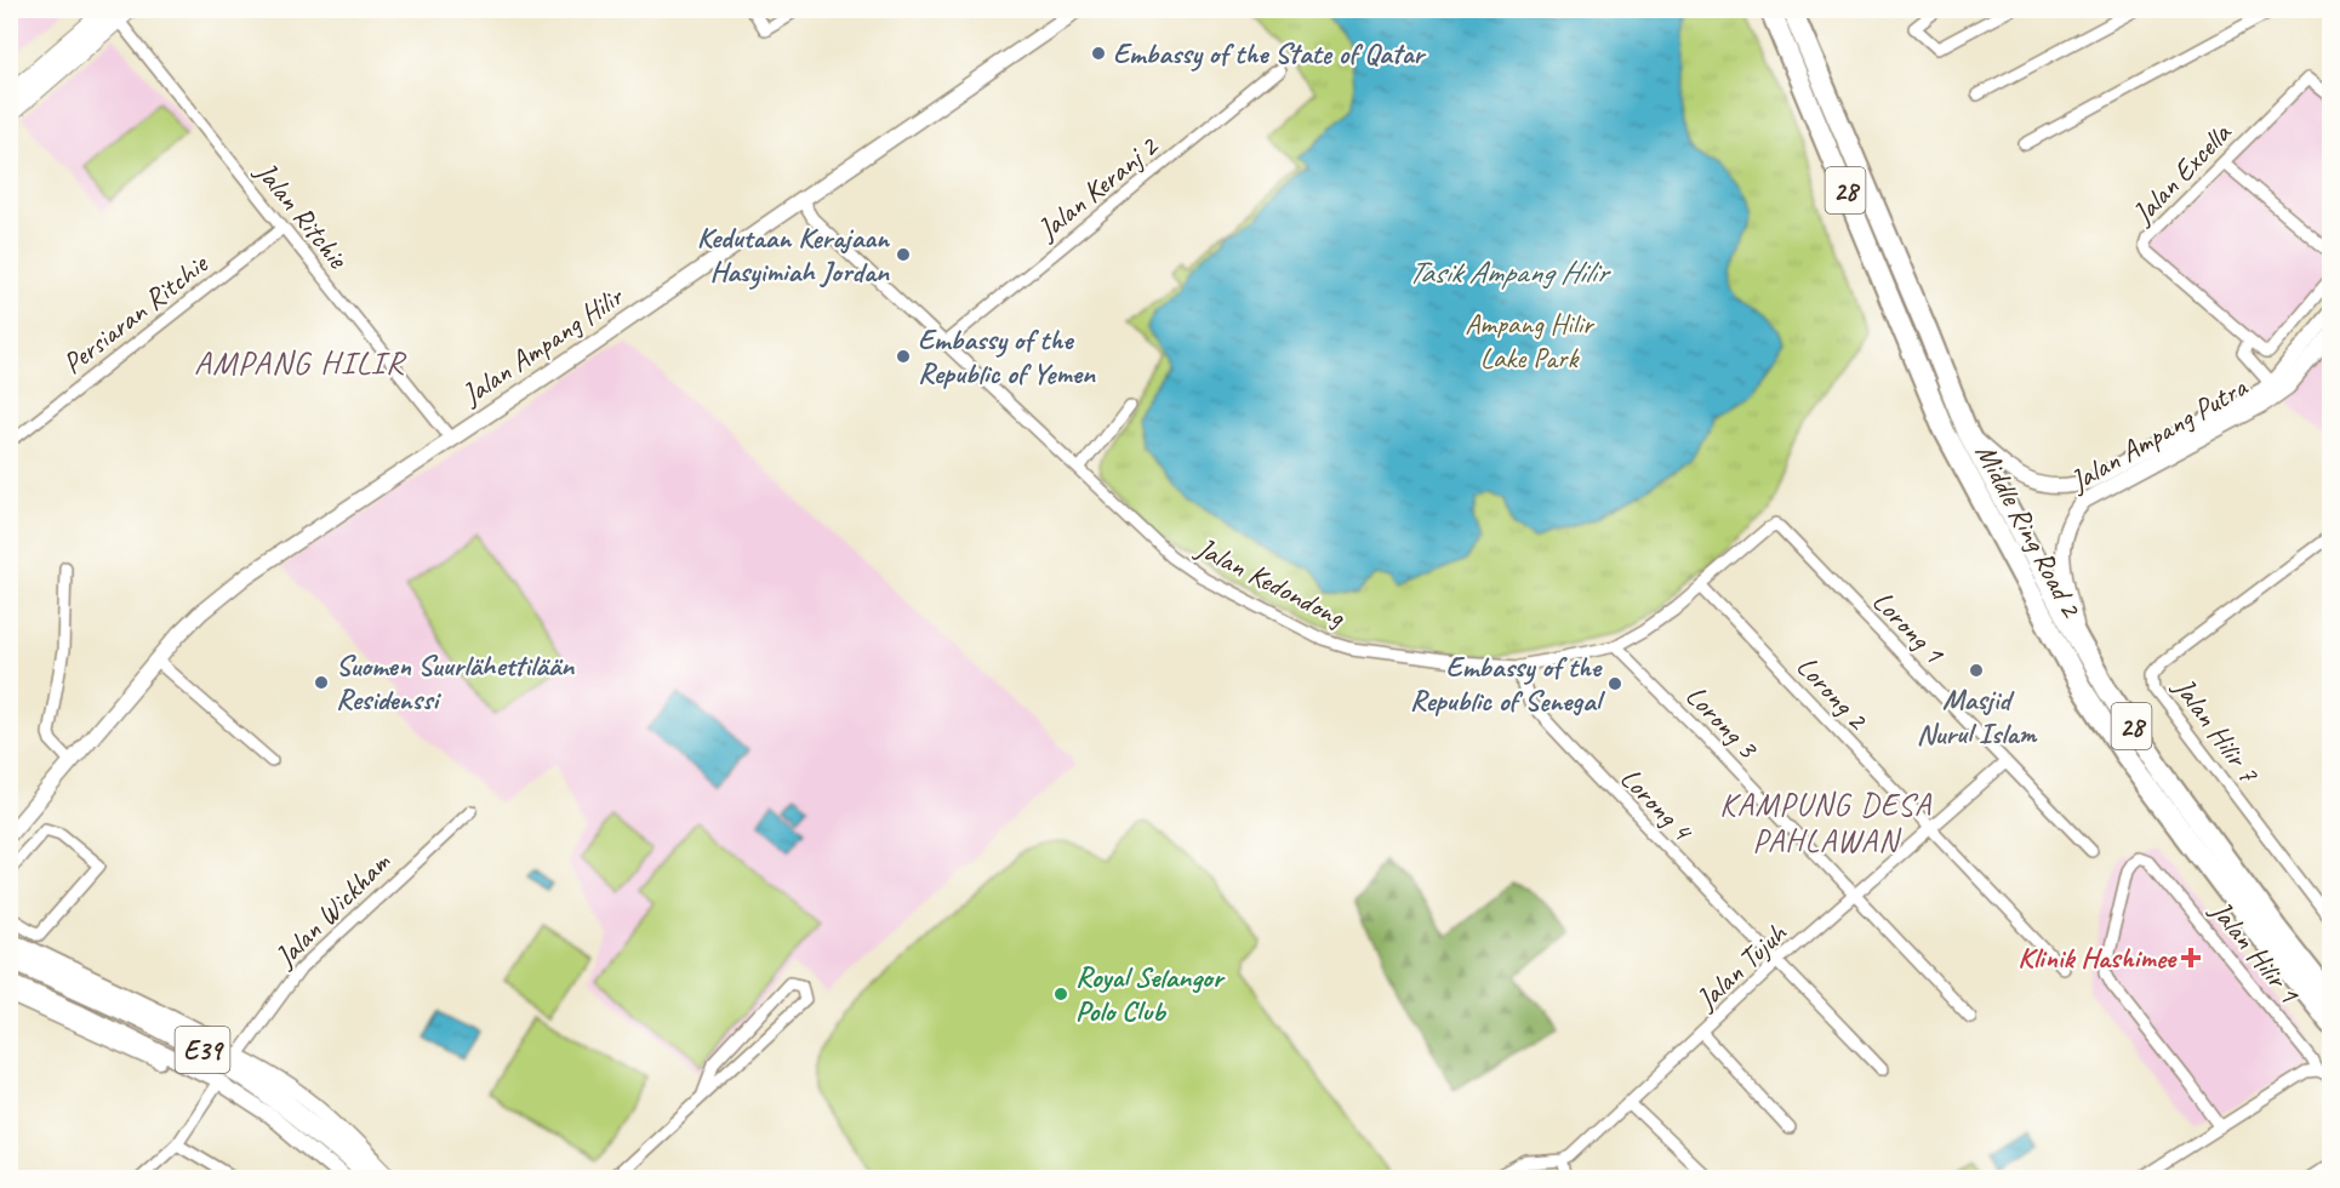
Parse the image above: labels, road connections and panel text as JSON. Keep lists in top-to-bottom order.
{
  "streets": {
    "highway": ["28", "Middle Ring Road 2", "E39"],
    "street": [
      "Jalan Excella",
      "Jalan Keranj 2",
      "Jalan Ritchie",
      "Persiaran Ritchie",
      "Jalan Ampang Hilir",
      "Jalan Ampang Putra",
      "Jalan Kedondong",
      "Lorong 1",
      "Lorong 2",
      "Lorong 3",
      "Jalan Hilir 7",
      "Lorong 4",
      "Jalan Wickham",
      "Jalan Hilir 1",
      "Jalan Tujuh"
    ]
  },
  "crossings": [
    ["Jalan Excella", "Jalan Ampang Putra"],
    ["Jalan Keranj 2", "Jalan Kedondong"],
    ["Jalan Ritchie", "Persiaran Ritchie"],
    ["Jalan Ritchie", "Jalan Ampang Hilir"],
    ["Jalan Ampang Hilir", "Jalan Kedondong"],
    ["Jalan Ampang Putra", "Middle Ring Road 2"],
    ["Jalan Kedondong", "Lorong 1"],
    ["Jalan Kedondong", "Lorong 2"],
    ["Jalan Kedondong", "Lorong 3"],
    ["Jalan Kedondong", "Lorong 4"],
    ["Lorong 1", "Jalan Tujuh"],
    ["Lorong 2", "Jalan Tujuh"],
    ["Lorong 3", "Jalan Tujuh"],
    ["Lorong 4", "Jalan Tujuh"]
  ],
  "districts": ["AMPANG HILIR", "KAMPUNG DESA PAHLAWAN"],
  "water": ["Tasik Ampang Hilir"],
  "parks": ["Ampang Hilir Lake Park"],
  "places": {
    "other": [
      "Embassy of the State of Qatar",
      "Kedutaan Kerajaan Hasyimiah Jordan",
      "Embassy of the Republic of Yemen",
      "Masjid Nurul Islam",
      "Suomen Suurlähettilään Residenssi",
      "Embassy of the Republic of Senegal",
      "Royal Selangor Polo Club"
    ],
    "health": ["Klinik Hashimee"]
  }
}
